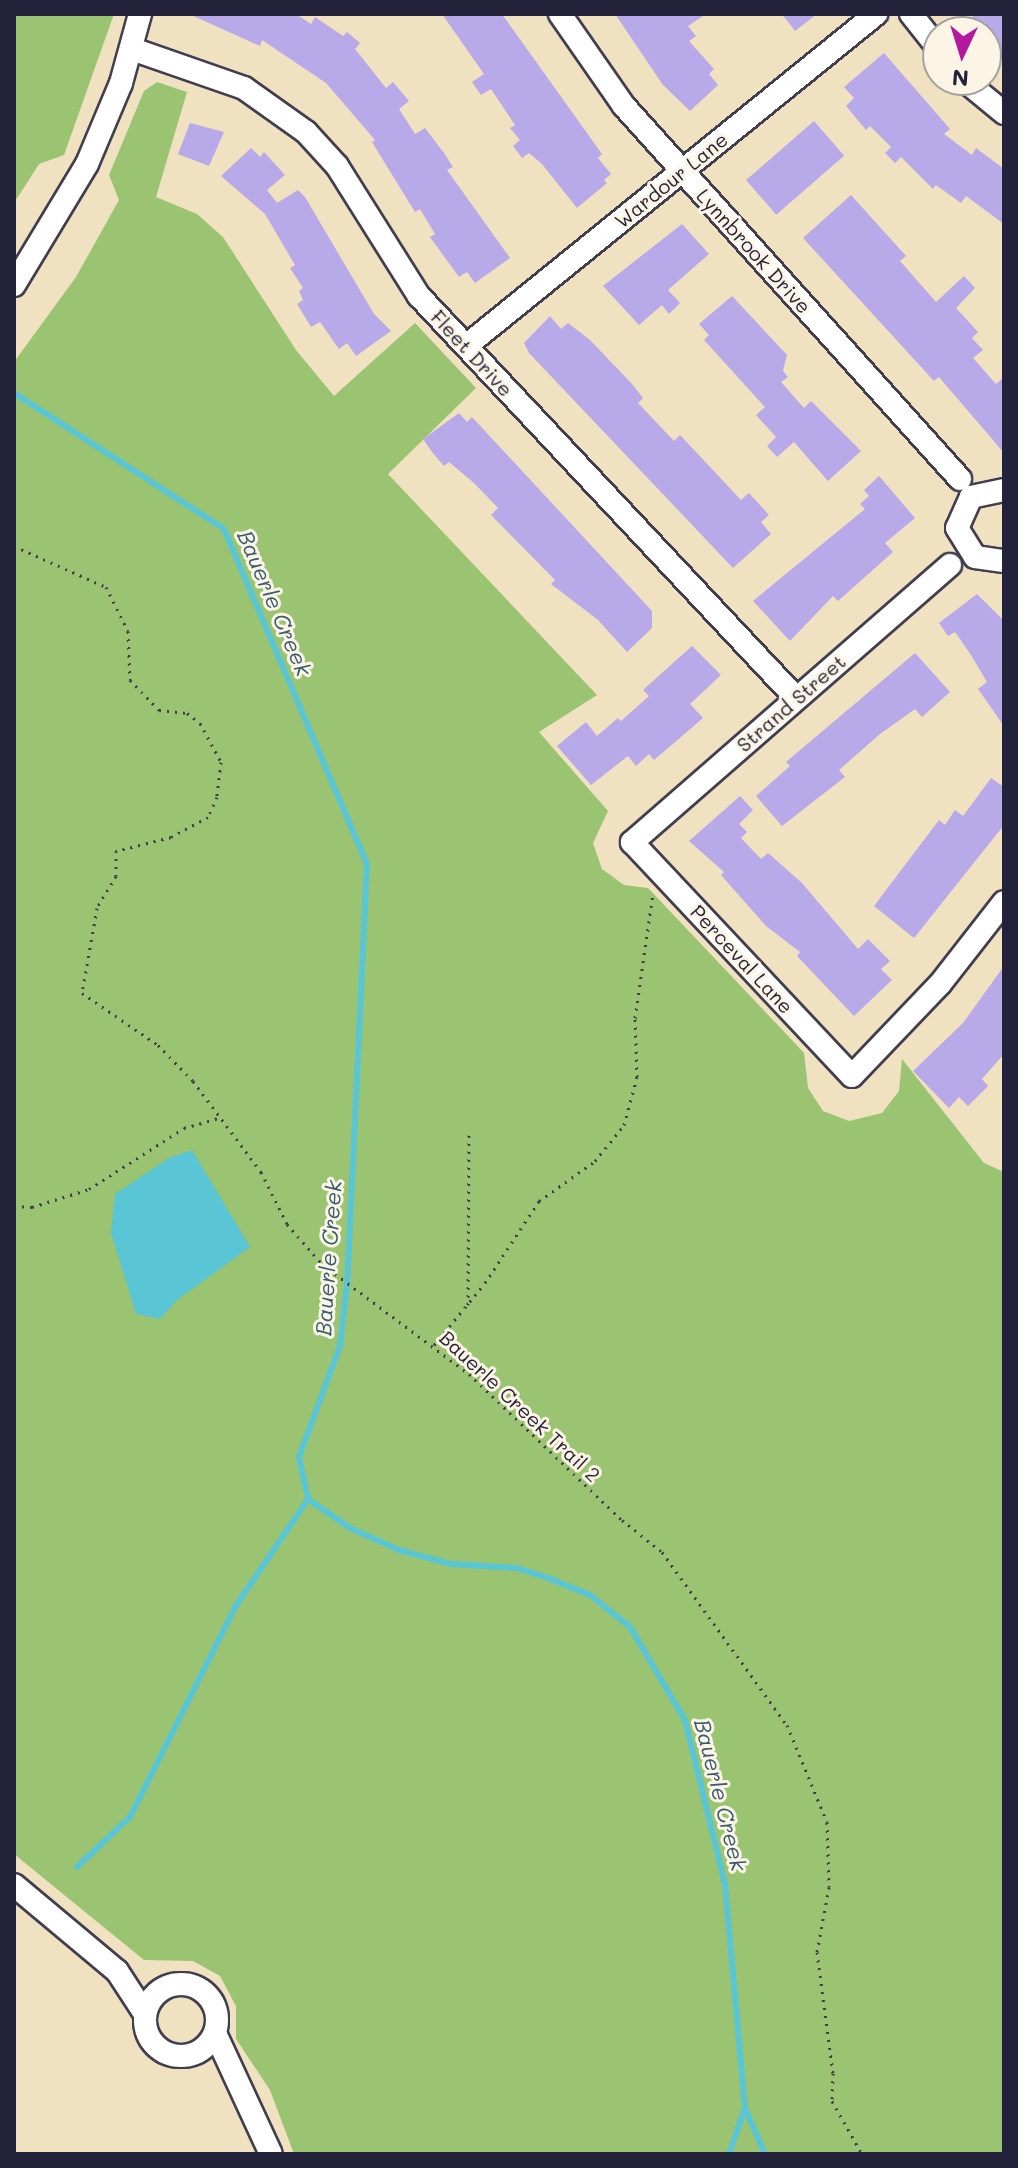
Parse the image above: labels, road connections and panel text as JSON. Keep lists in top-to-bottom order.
{
  "streets": {
    "street": [
      "Wardour Lane",
      "Lynnbrook Drive",
      "Fleet Drive",
      "Strand Street",
      "Perceval Lane"
    ],
    "path": ["Bauerle Creek Trail 2"]
  },
  "crossings": [
    ["Wardour Lane", "Lynnbrook Drive"],
    ["Wardour Lane", "Fleet Drive"],
    ["Fleet Drive", "Strand Street"],
    ["Strand Street", "Perceval Lane"]
  ],
  "water": ["Bauerle Creek"],
  "north": "bottom"
}
